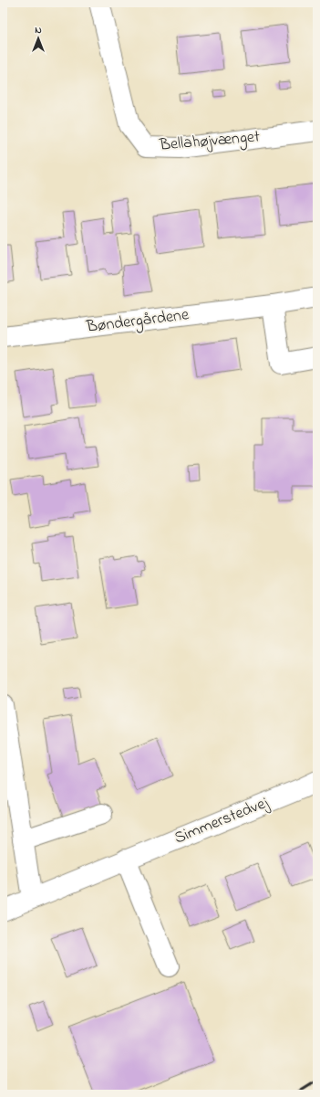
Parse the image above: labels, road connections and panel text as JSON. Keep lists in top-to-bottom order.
{
  "streets": {
    "street": ["Bellahøjvænget", "Bøndergårdene", "Simmerstedvej"]
  },
  "north": "top"
}
